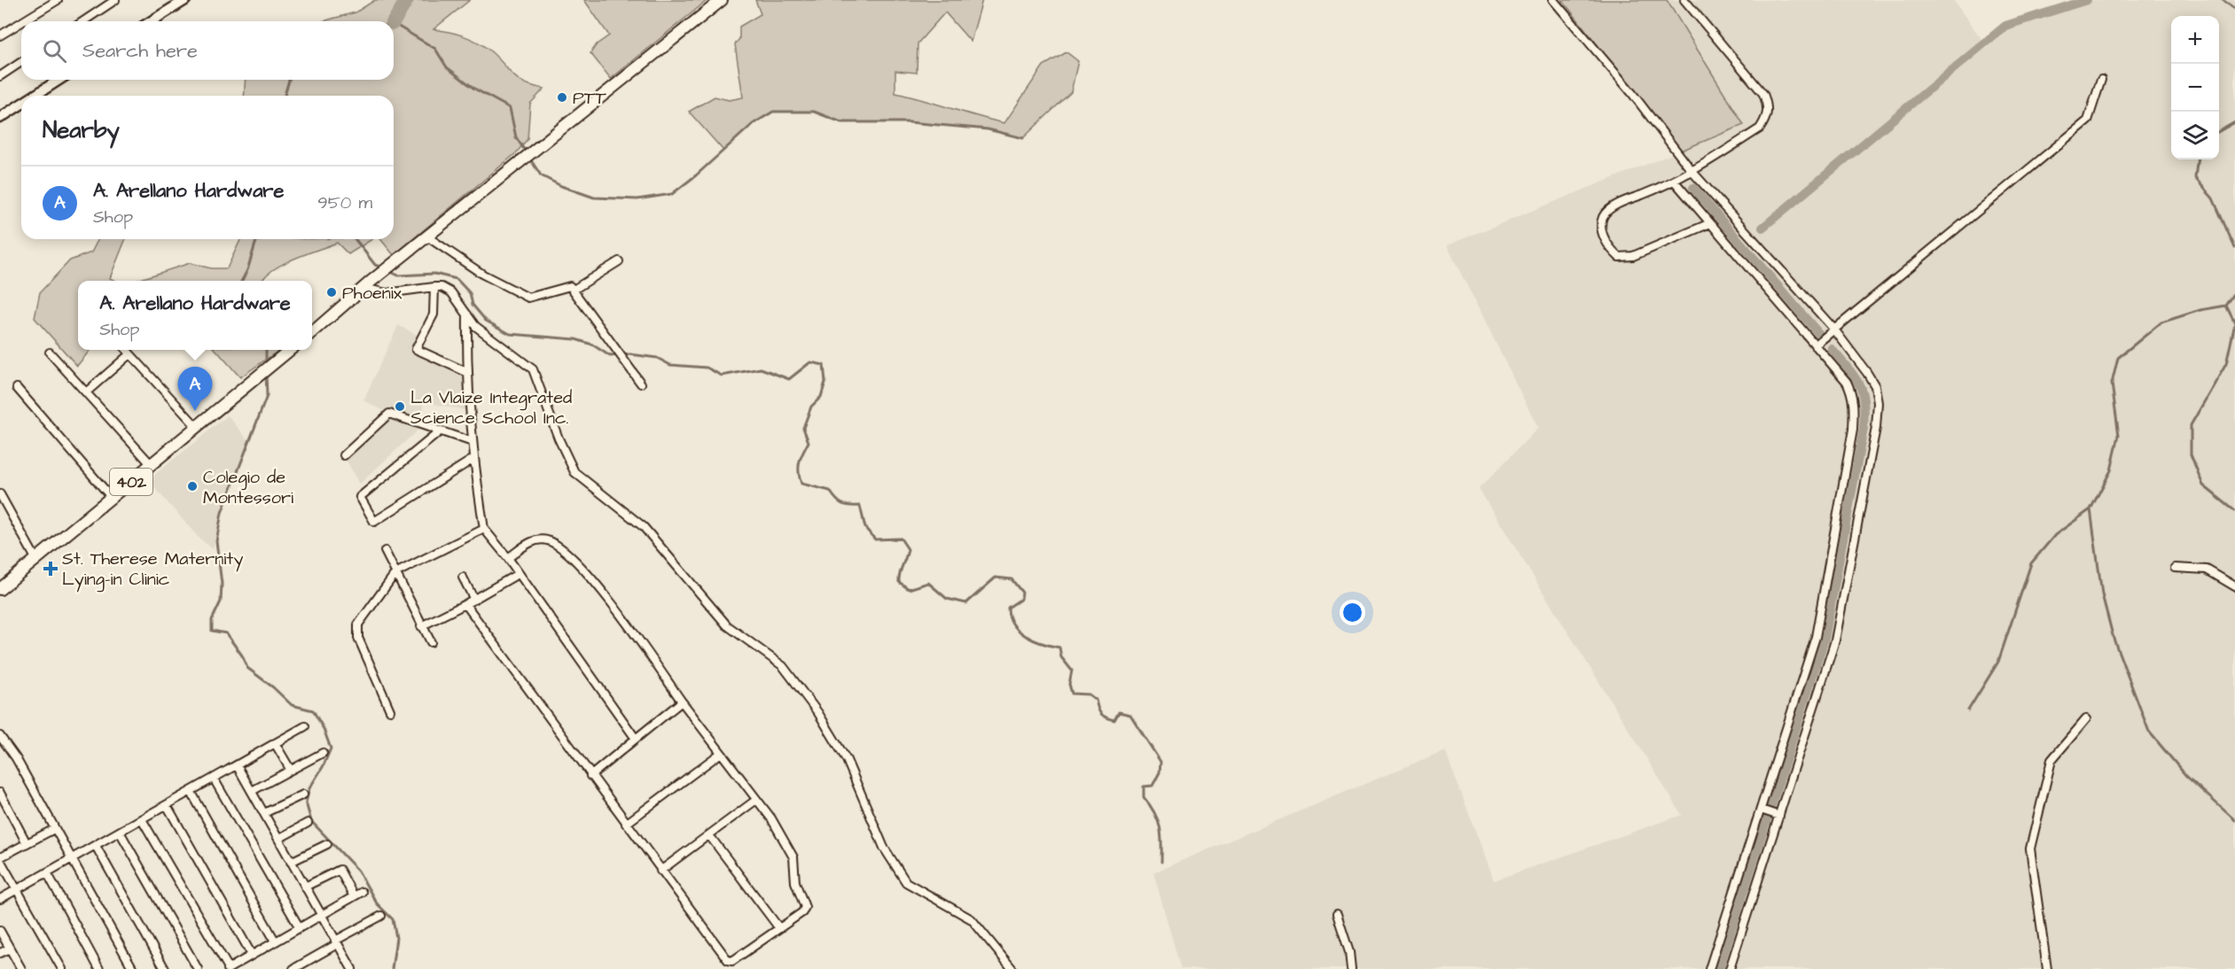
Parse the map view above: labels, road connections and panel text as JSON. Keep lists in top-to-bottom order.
{
  "streets": {
    "main road": ["402"]
  },
  "places": {
    "other": [
      "PTT",
      "Phoenix",
      "La Vlaize Integrated Science School Inc.",
      "Colegio de Montessori"
    ],
    "health": ["St. Therese Maternity Lying-in Clinic"]
  },
  "page": {
    "map_buttons": ["+", "−"],
    "search": "Search here",
    "heading": "Nearby",
    "list": [
      {
        "mark": "A",
        "name": "A. Arellano Hardware",
        "note": "Shop",
        "value": "950 m"
      }
    ],
    "popup": ["A. Arellano Hardware", "Shop"],
    "pins": "A"
  }
}
